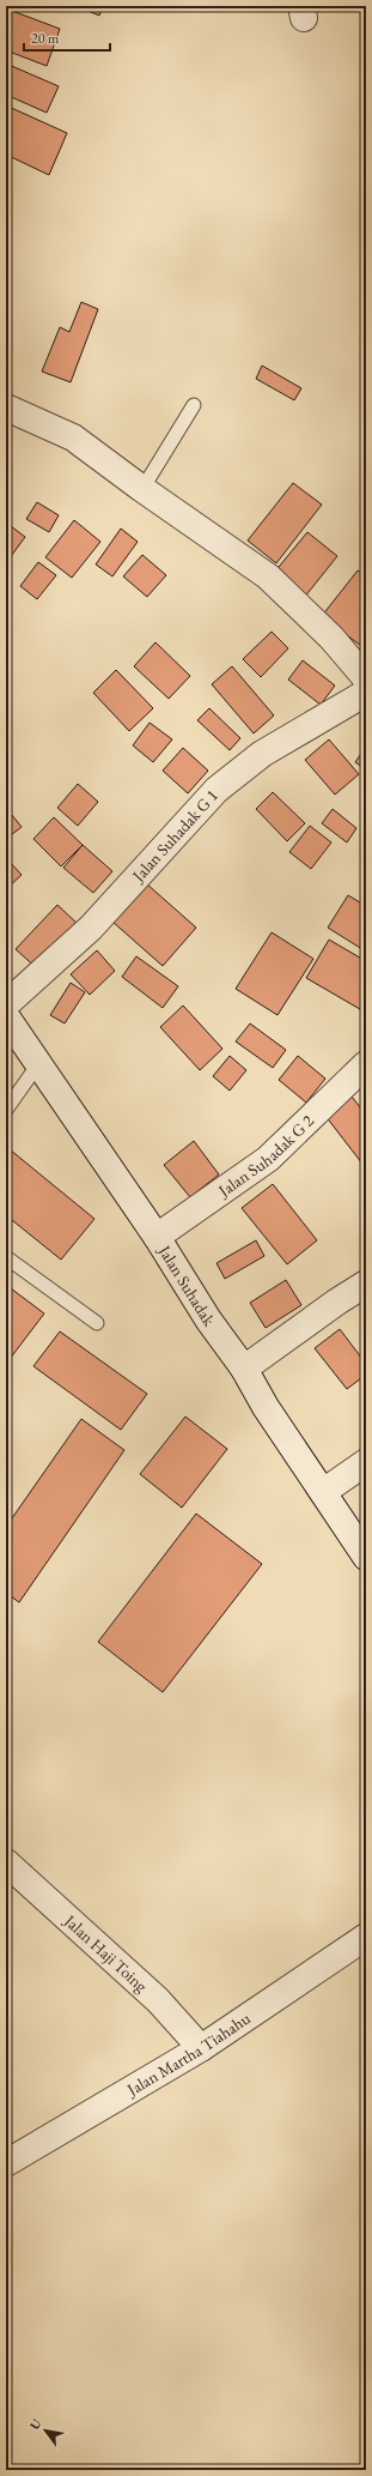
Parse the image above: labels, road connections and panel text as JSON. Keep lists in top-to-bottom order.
{
  "streets": {
    "street": [
      "Jalan Suhadak G 1",
      "Jalan Suhadak G 2",
      "Jalan Suhadak",
      "Jalan Haji Toing",
      "Jalan Martha Tiahahu"
    ]
  },
  "crossings": [
    ["Jalan Suhadak G 2", "Jalan Suhadak"],
    ["Jalan Haji Toing", "Jalan Martha Tiahahu"]
  ],
  "scale_bar": "20 m",
  "north": "top left"
}
